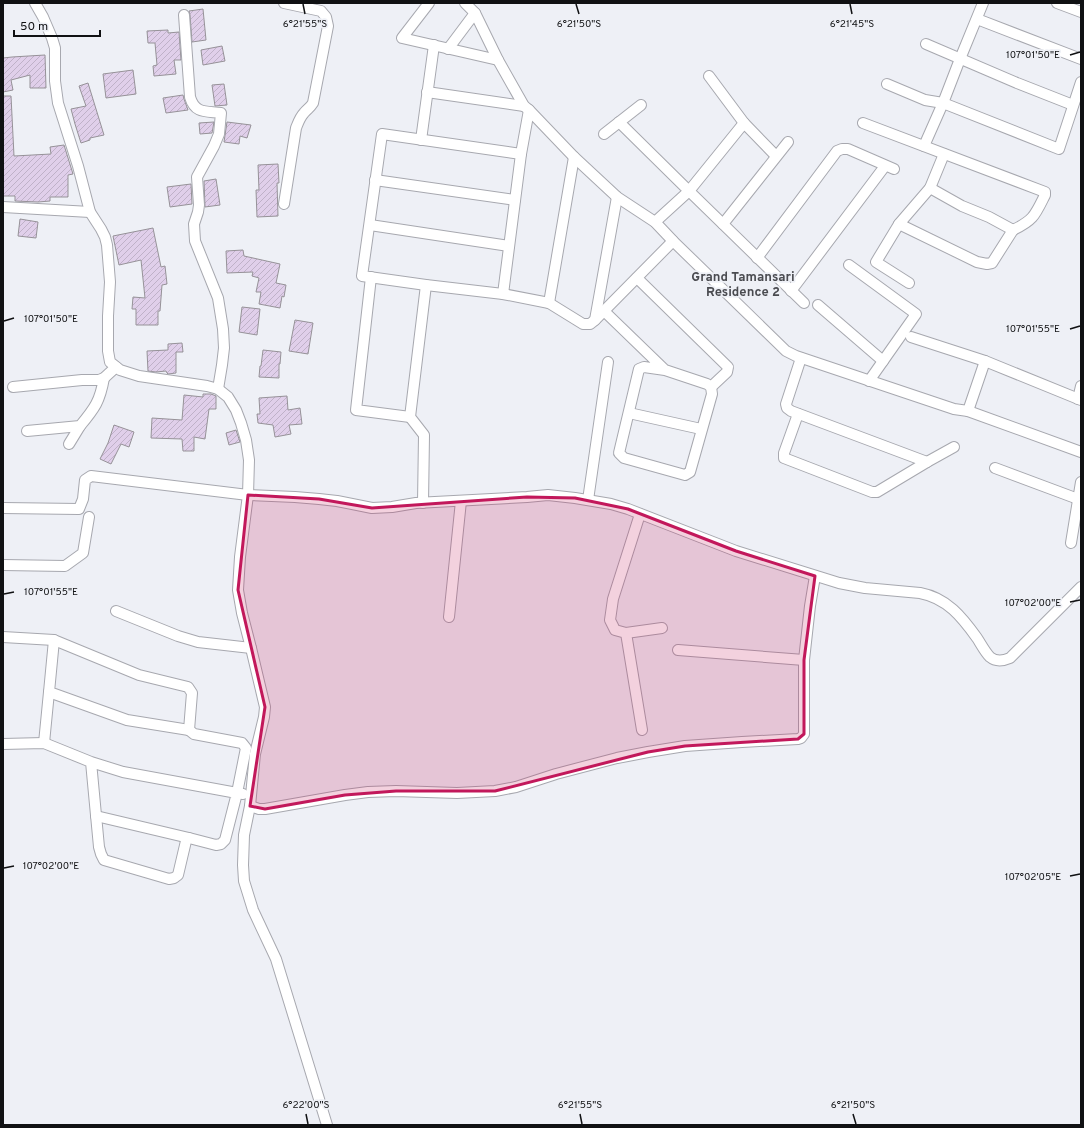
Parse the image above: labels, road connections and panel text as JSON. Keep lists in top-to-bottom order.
{
  "districts": ["Grand Tamansari Residence 2"],
  "scale_bar": "50 m",
  "coordinates": [
    "6°21'55\"S",
    "6°21'50\"S",
    "6°21'45\"S",
    "107°01'50\"E",
    "107°01'55\"E",
    "107°02'00\"E",
    "107°02'05\"E",
    "6°22'00\"S"
  ]
}
